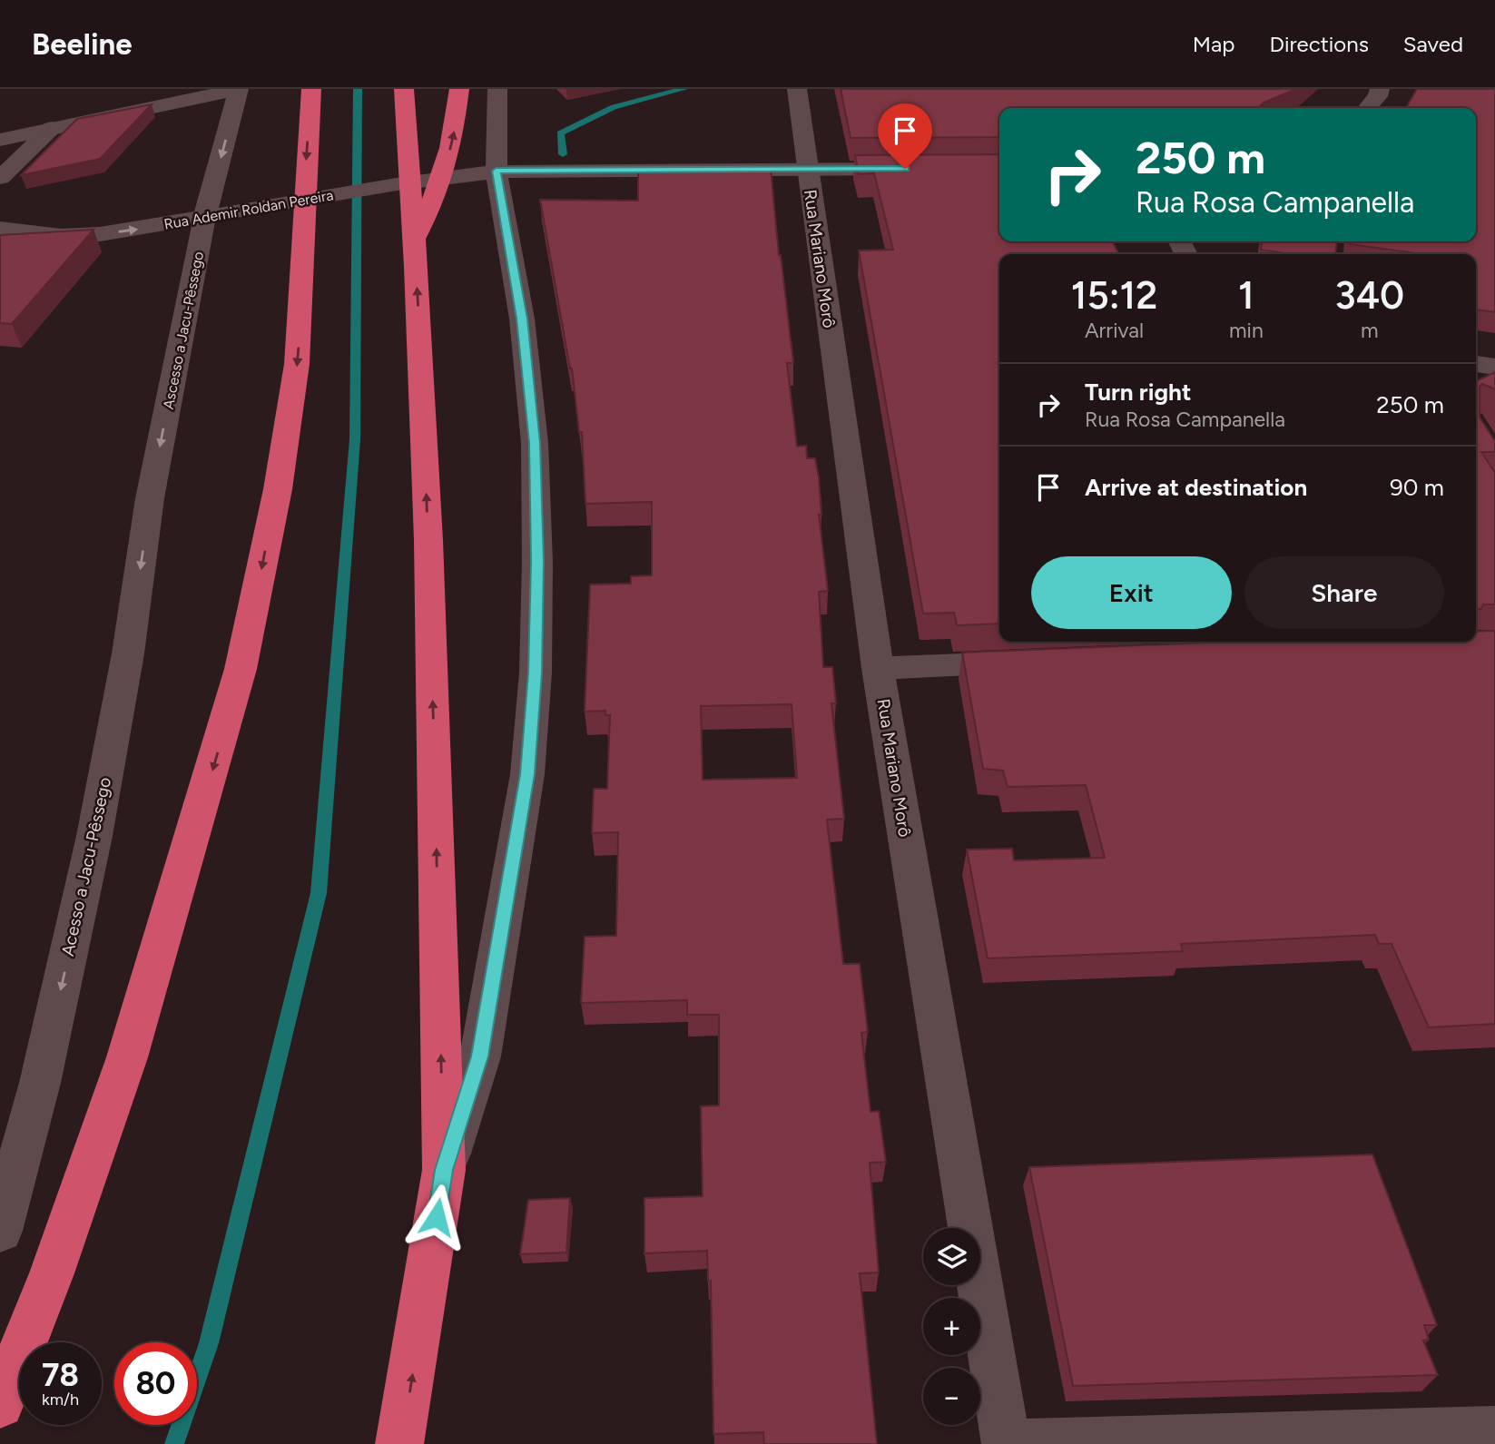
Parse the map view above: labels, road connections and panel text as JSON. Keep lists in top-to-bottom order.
{
  "streets": {
    "street": [
      "Rua Ademir Roldan Pereira",
      "Rua Mariano Morô",
      "Ascesso a Jacu-Pêssego",
      "Acesso a Jacu-Pêssego"
    ]
  },
  "crossings": [
    ["Rua Ademir Roldan Pereira", "Rua Mariano Morô"],
    ["Rua Ademir Roldan Pereira", "Ascesso a Jacu-Pêssego"],
    ["Ascesso a Jacu-Pêssego", "Acesso a Jacu-Pêssego"]
  ],
  "one_way": ["Ascesso a Jacu-Pêssego", "Acesso a Jacu-Pêssego"],
  "page": {
    "header": "Beeline",
    "nav": ["Map", "Directions", "Saved"],
    "turn": ["250 m", "Rua Rosa Campanella"],
    "eta": [
      "15:12",
      "Arrival",
      "1",
      "min",
      "340",
      "m"
    ],
    "list": [
      {
        "name": "Turn right",
        "note": "Rua Rosa Campanella",
        "value": "250 m"
      },
      {
        "name": "Arrive at destination",
        "value": "90 m"
      }
    ],
    "buttons": ["Exit", "Share"],
    "map_buttons": ["+", "−"],
    "speed": "78 km/h",
    "limit": "80"
  }
}
